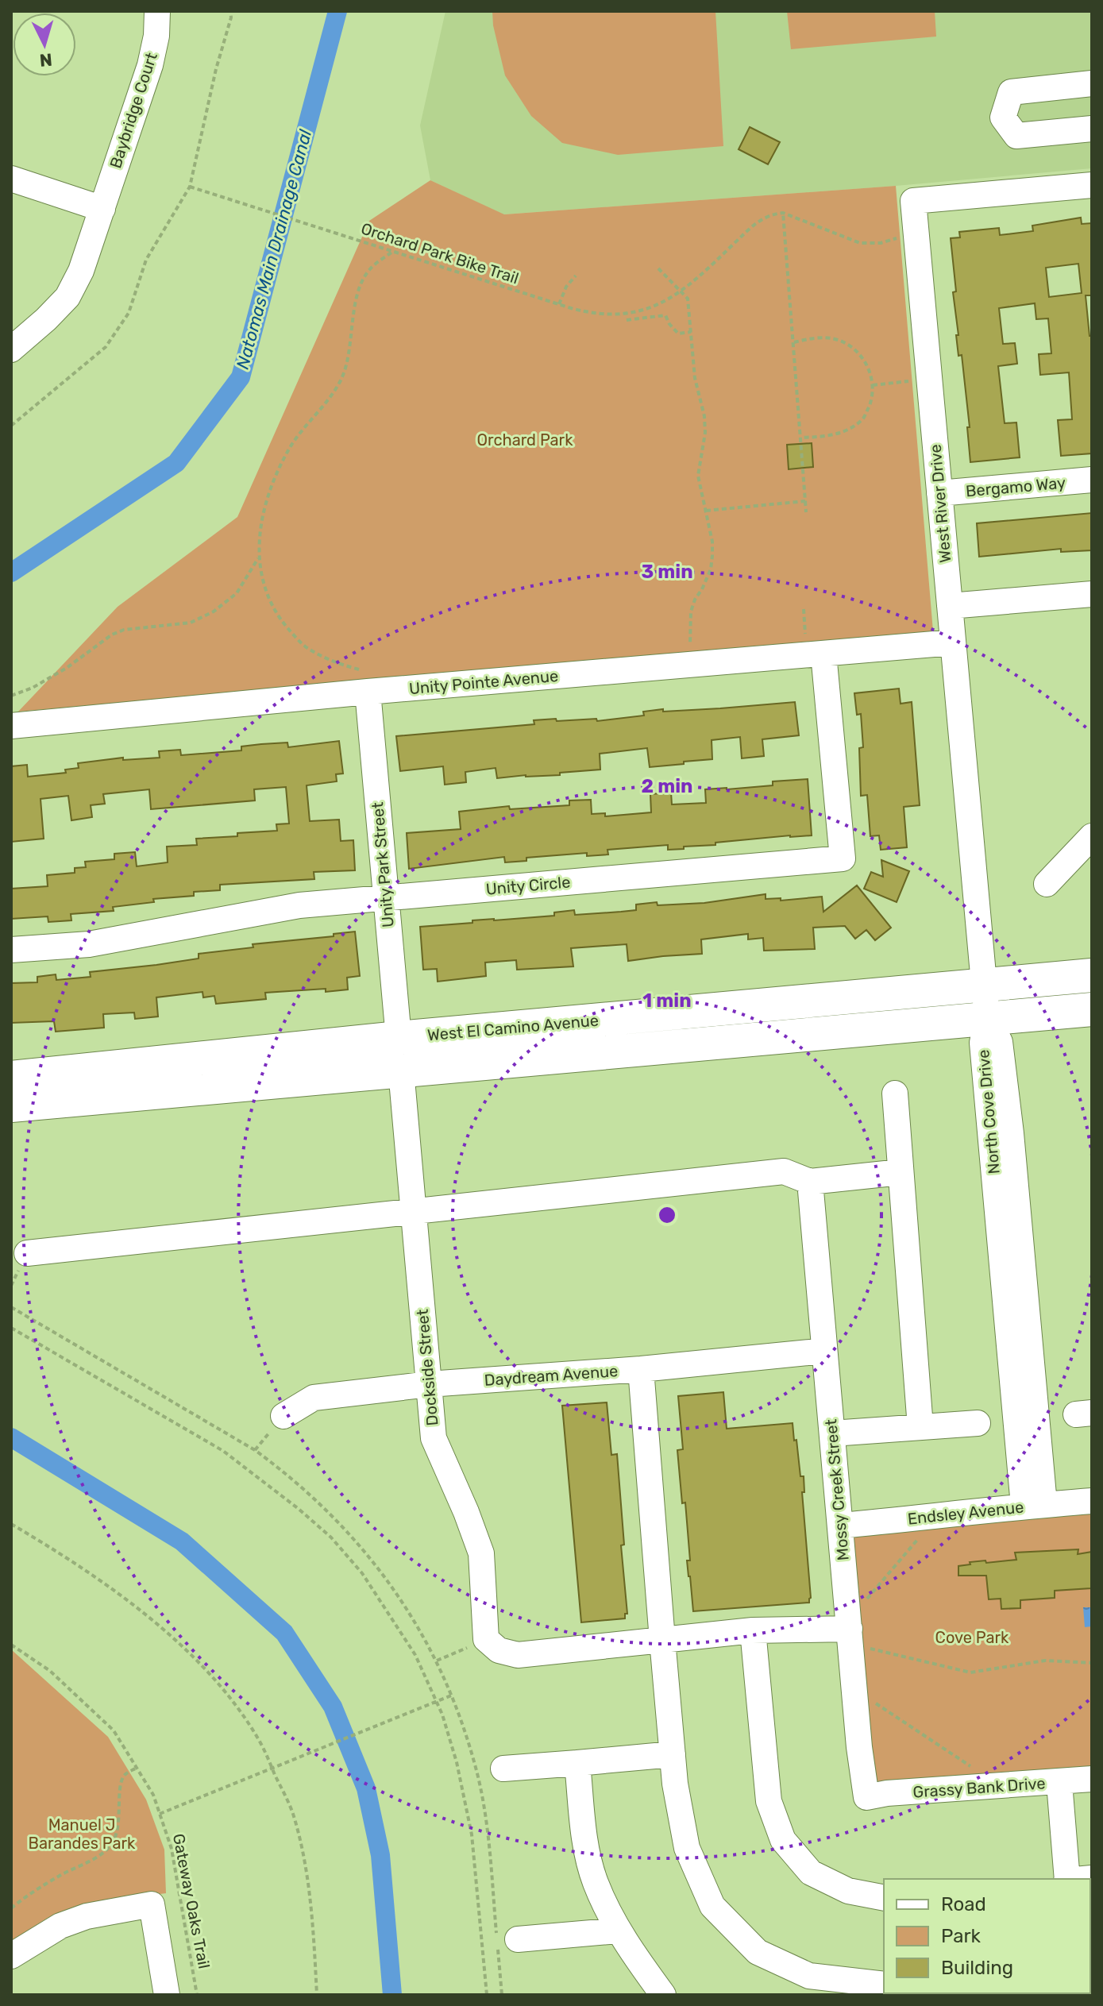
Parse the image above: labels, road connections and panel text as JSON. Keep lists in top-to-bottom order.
{
  "streets": {
    "main road": ["West El Camino Avenue"],
    "street": [
      "Baybridge Court",
      "Bergamo Way",
      "West River Drive",
      "Unity Pointe Avenue",
      "Unity Park Street",
      "Unity Circle",
      "North Cove Drive",
      "Dockside Street",
      "Daydream Avenue",
      "Mossy Creek Street",
      "Endsley Avenue",
      "Grassy Bank Drive"
    ],
    "path": ["Orchard Park Bike Trail", "Gateway Oaks Trail"]
  },
  "crossings": [
    ["Bergamo Way", "West River Drive"],
    ["West River Drive", "Unity Pointe Avenue"],
    ["West River Drive", "West El Camino Avenue"],
    ["West River Drive", "North Cove Drive"],
    ["Unity Pointe Avenue", "Unity Park Street"],
    ["Unity Pointe Avenue", "Unity Circle"],
    ["Unity Park Street", "Unity Circle"],
    ["Unity Park Street", "West El Camino Avenue"],
    ["West El Camino Avenue", "North Cove Drive"],
    ["West El Camino Avenue", "Dockside Street"],
    ["North Cove Drive", "Endsley Avenue"],
    ["Dockside Street", "Daydream Avenue"],
    ["Daydream Avenue", "Mossy Creek Street"],
    ["Mossy Creek Street", "Endsley Avenue"],
    ["Mossy Creek Street", "Grassy Bank Drive"]
  ],
  "water": ["Natomas Main Drainage Canal"],
  "parks": ["Orchard Park", "Cove Park", "Manuel J Barandes Park"],
  "legend": ["Road", "Park", "Building"],
  "north": "bottom",
  "rings": ["3 min", "2 min", "1 min"]
}
